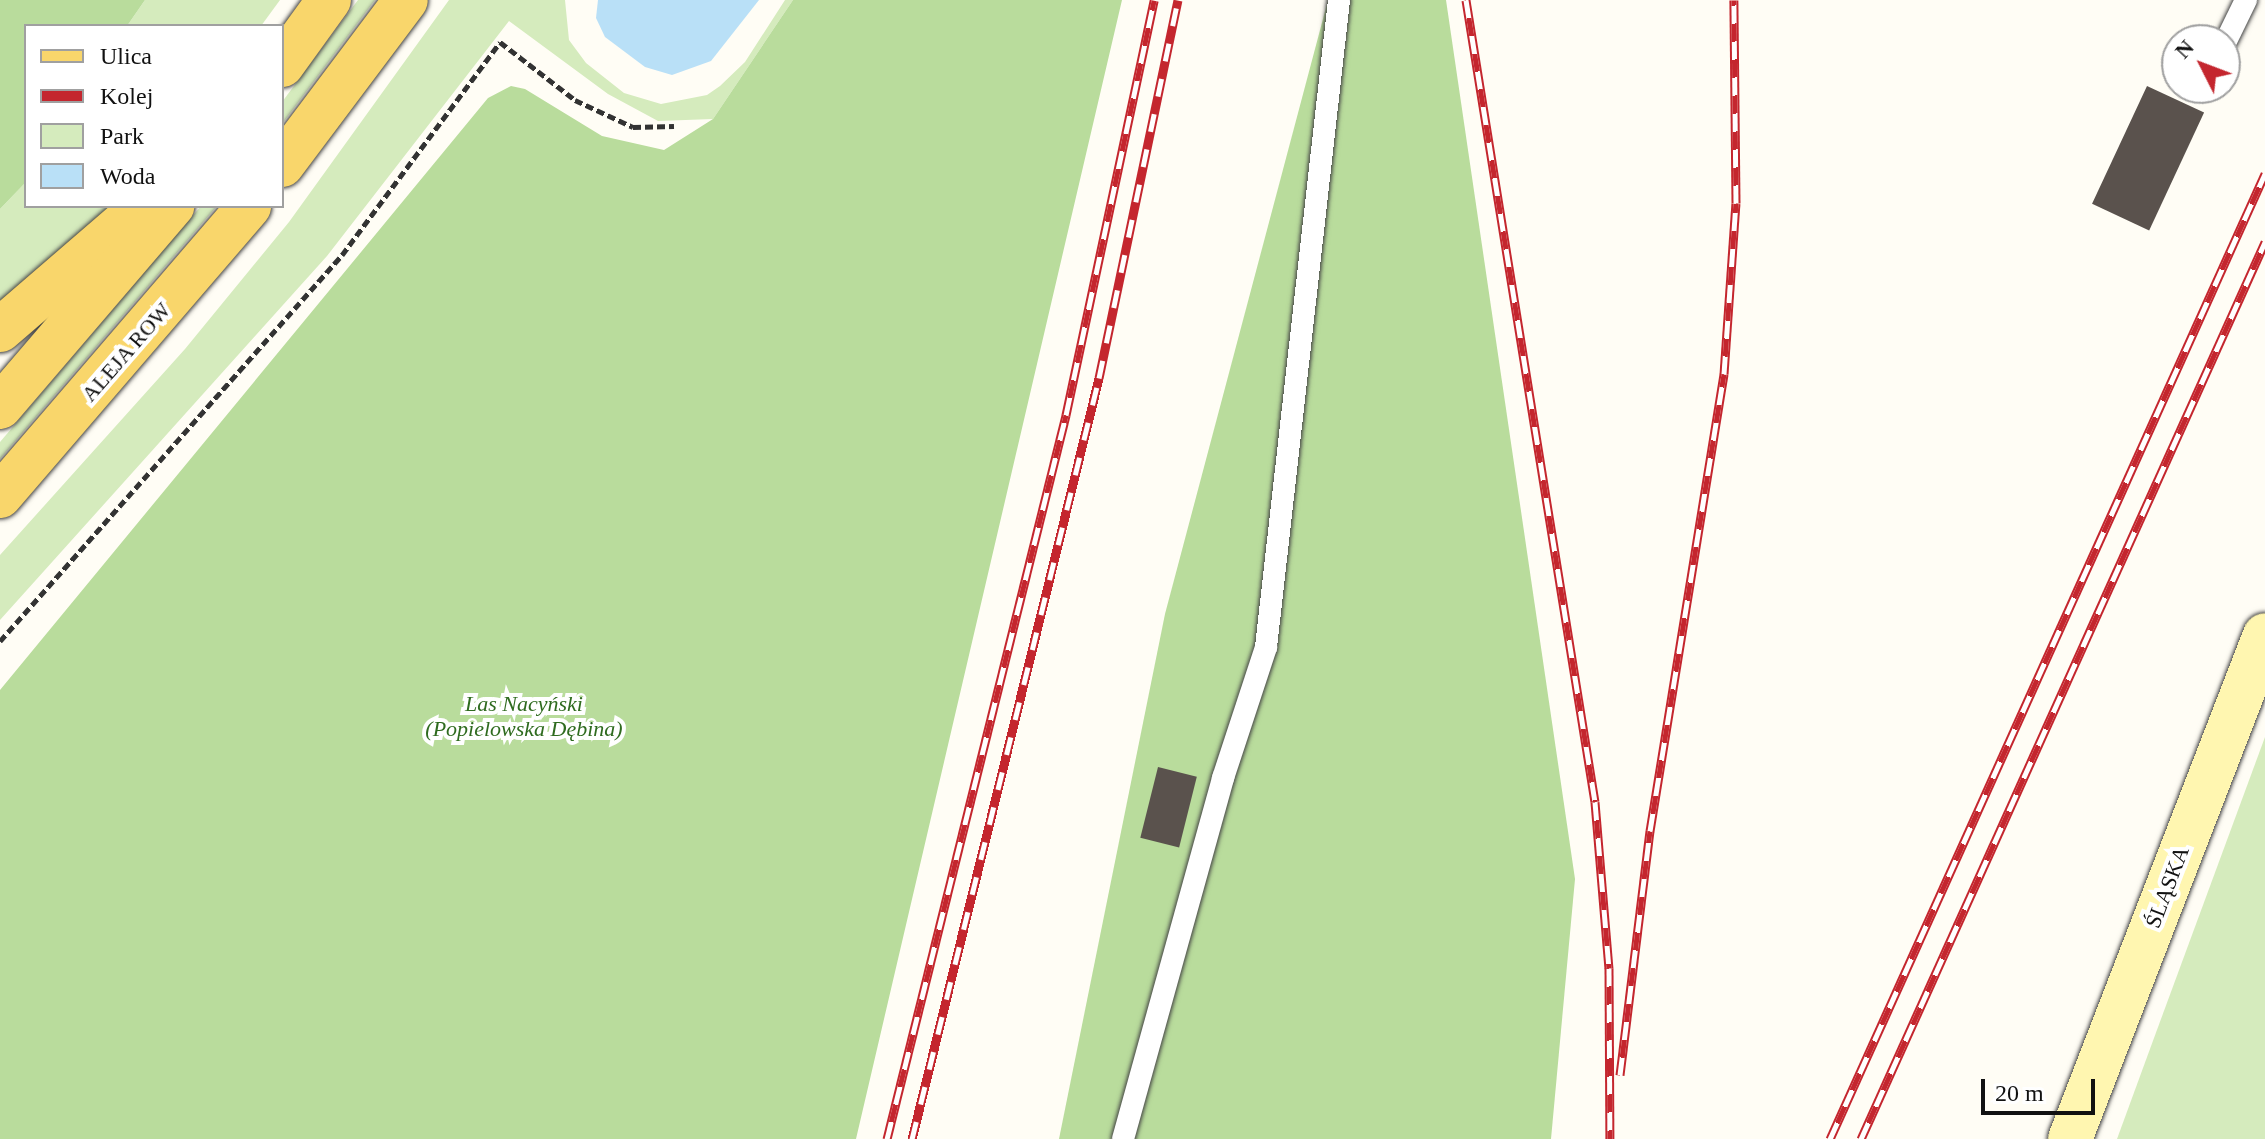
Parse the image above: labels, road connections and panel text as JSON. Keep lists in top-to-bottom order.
{
  "streets": {
    "main road": ["ALEJA ROW"],
    "street": ["ŚLĄSKA"]
  },
  "parks": ["Las Nacyński (Popielowska Dębina)"],
  "legend": [
    "Ulica",
    "Kolej",
    "Park",
    "Woda"
  ],
  "scale_bar": "20 m",
  "north": "top left"
}
